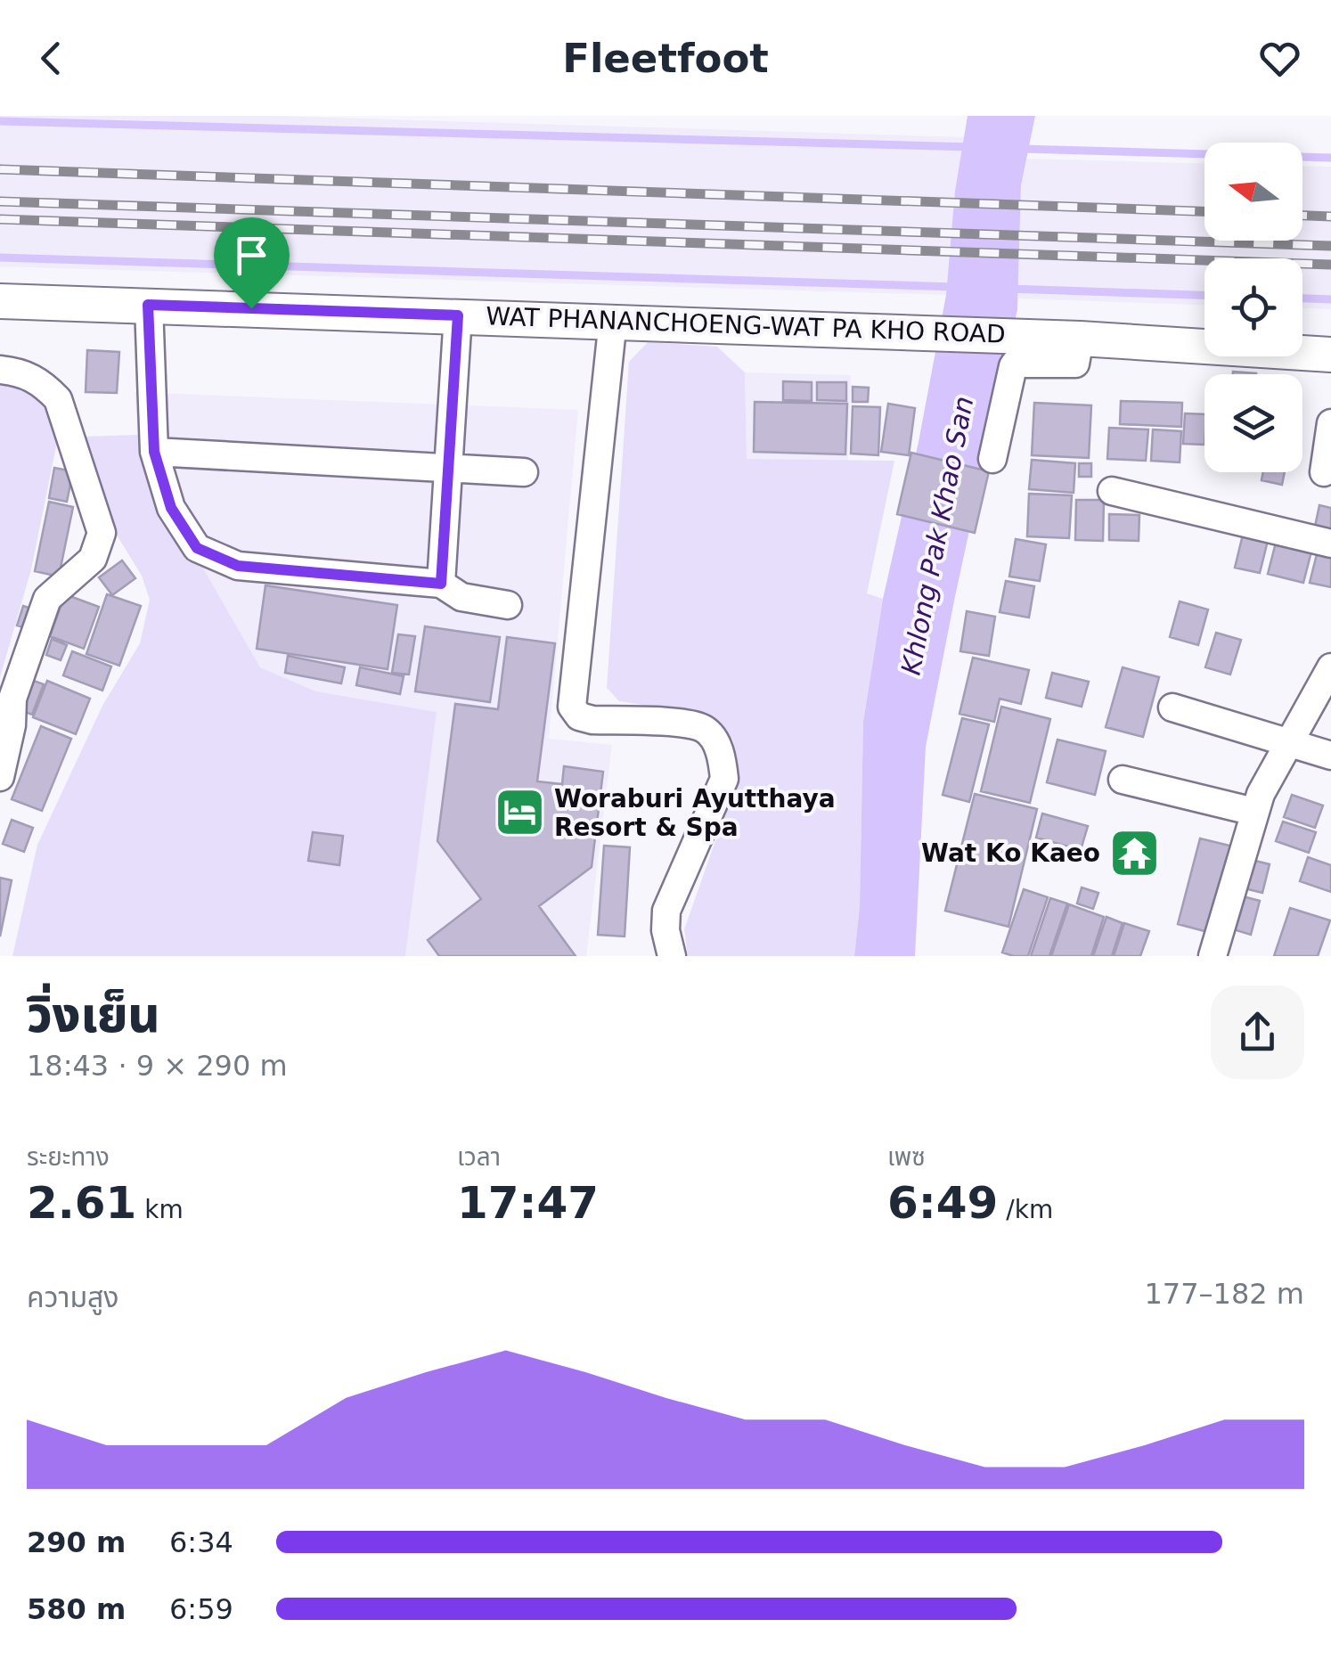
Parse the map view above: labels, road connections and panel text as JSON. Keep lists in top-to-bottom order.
{
  "streets": {
    "main road": ["WAT PHANANCHOENG-WAT PA KHO ROAD"]
  },
  "water": ["Khlong Pak Khao San"],
  "places": {
    "hotel": ["Woraburi Ayutthaya Resort & Spa"],
    "temple": ["Wat Ko Kaeo"]
  },
  "north": "left",
  "page": {
    "header": "Fleetfoot",
    "heading": ["วิ่งเย็น", "18:43 · 9 × 290 m"],
    "stats": [
      ["ระยะทาง", "2.61 km"],
      ["เวลา", "17:47"],
      ["เพซ", "6:49 /km"]
    ],
    "chart": ["ความสูง", "177–182 m"],
    "list": [
      {
        "name": "290 m",
        "note": "6:34"
      },
      {
        "name": "580 m",
        "note": "6:59"
      }
    ]
  }
}
